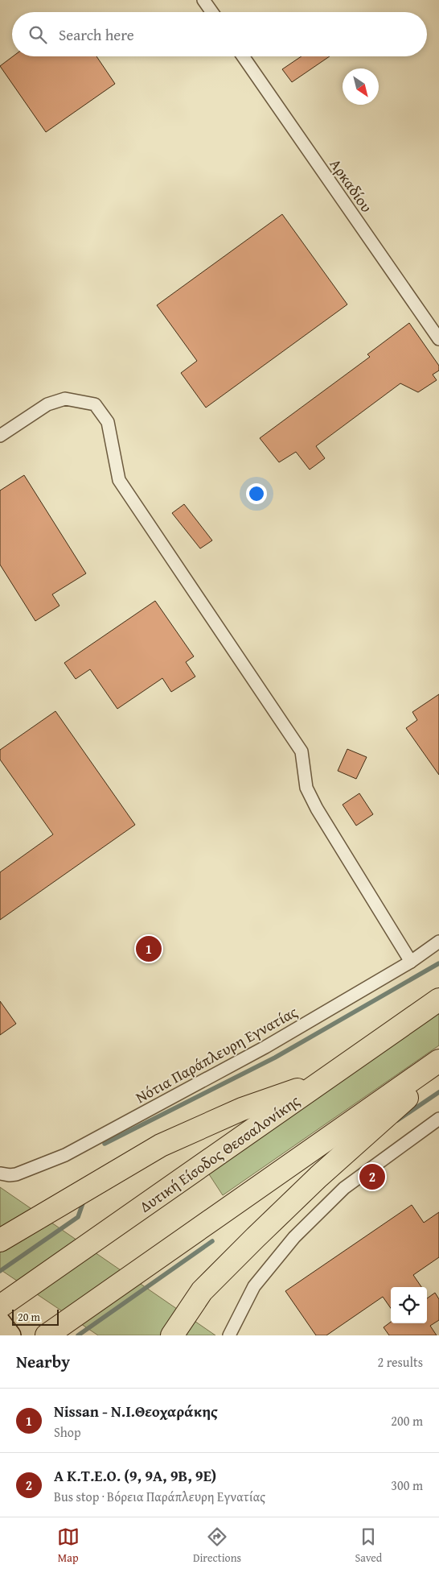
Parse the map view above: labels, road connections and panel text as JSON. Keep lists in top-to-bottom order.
{
  "streets": {
    "highway": ["Δυτική Είσοδος Θεσσαλονίκης"],
    "street": ["Αρκαδίου", "Νότια Παράπλευρη Εγνατίας"]
  },
  "scale_bar": "20 m",
  "north": "bottom right",
  "page": {
    "search": "Search here",
    "pins": ["1", "2"],
    "scale": "20 m",
    "heading": ["Nearby", "2 results"],
    "list": [
      {
        "mark": "1",
        "name": "Nissan - Ν.Ι.Θεοχαράκης",
        "note": "Shop",
        "value": "200 m"
      },
      {
        "mark": "2",
        "name": "Α Κ.Τ.Ε.Ο. (9, 9Α, 9Β, 9Ε)",
        "note": "Bus stop · Βόρεια Παράπλευρη Εγνατίας",
        "value": "300 m"
      }
    ],
    "nav": ["Map", "Directions", "Saved"]
  }
}
